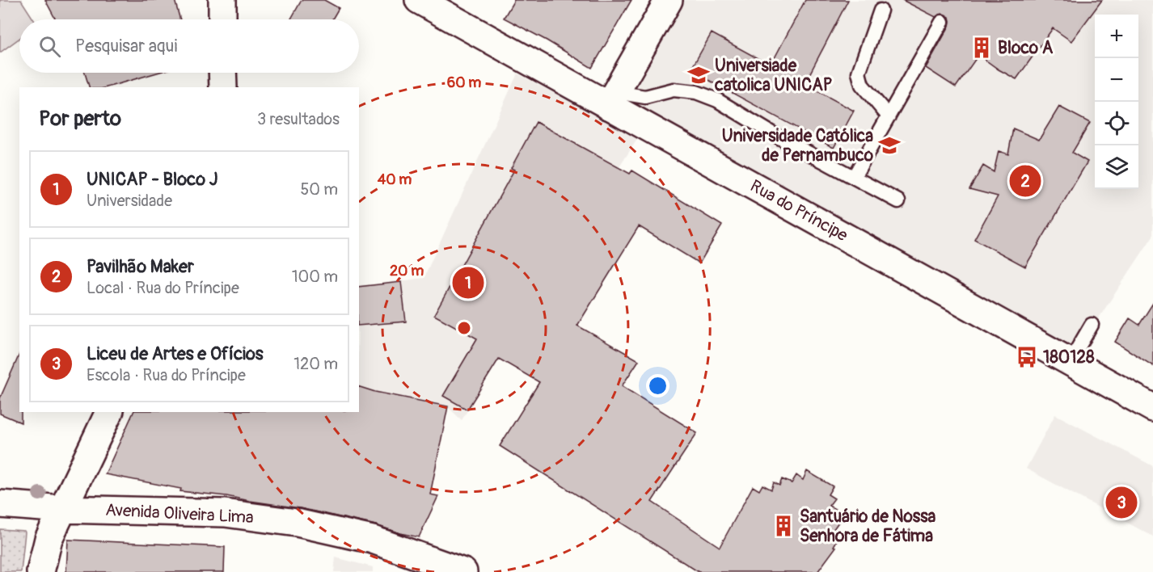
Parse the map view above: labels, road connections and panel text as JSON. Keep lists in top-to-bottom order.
{
  "streets": {
    "main road": ["Rua do Príncipe", "Avenida Oliveira Lima"]
  },
  "places": {
    "building": ["Bloco A", "Santuário de Nossa Senhora de Fátima"],
    "school or university": ["Universiade catolica UNICAP", "Universidade Católica de Pernambuco"],
    "bus stop": ["180128"]
  },
  "page": {
    "map_buttons": ["+", "−"],
    "search": "Pesquisar aqui",
    "heading": ["Por perto", "3 resultados"],
    "list": [
      {
        "mark": "1",
        "name": "UNICAP - Bloco J",
        "note": "Universidade",
        "value": "50 m"
      },
      {
        "mark": "2",
        "name": "Pavilhão Maker",
        "note": "Local · Rua do Príncipe",
        "value": "100 m"
      },
      {
        "mark": "3",
        "name": "Liceu de Artes e Ofícios",
        "note": "Escola · Rua do Príncipe",
        "value": "120 m"
      }
    ],
    "pins": ["2", "1", "3"]
  },
  "rings": ["60 m", "40 m", "20 m"]
}
